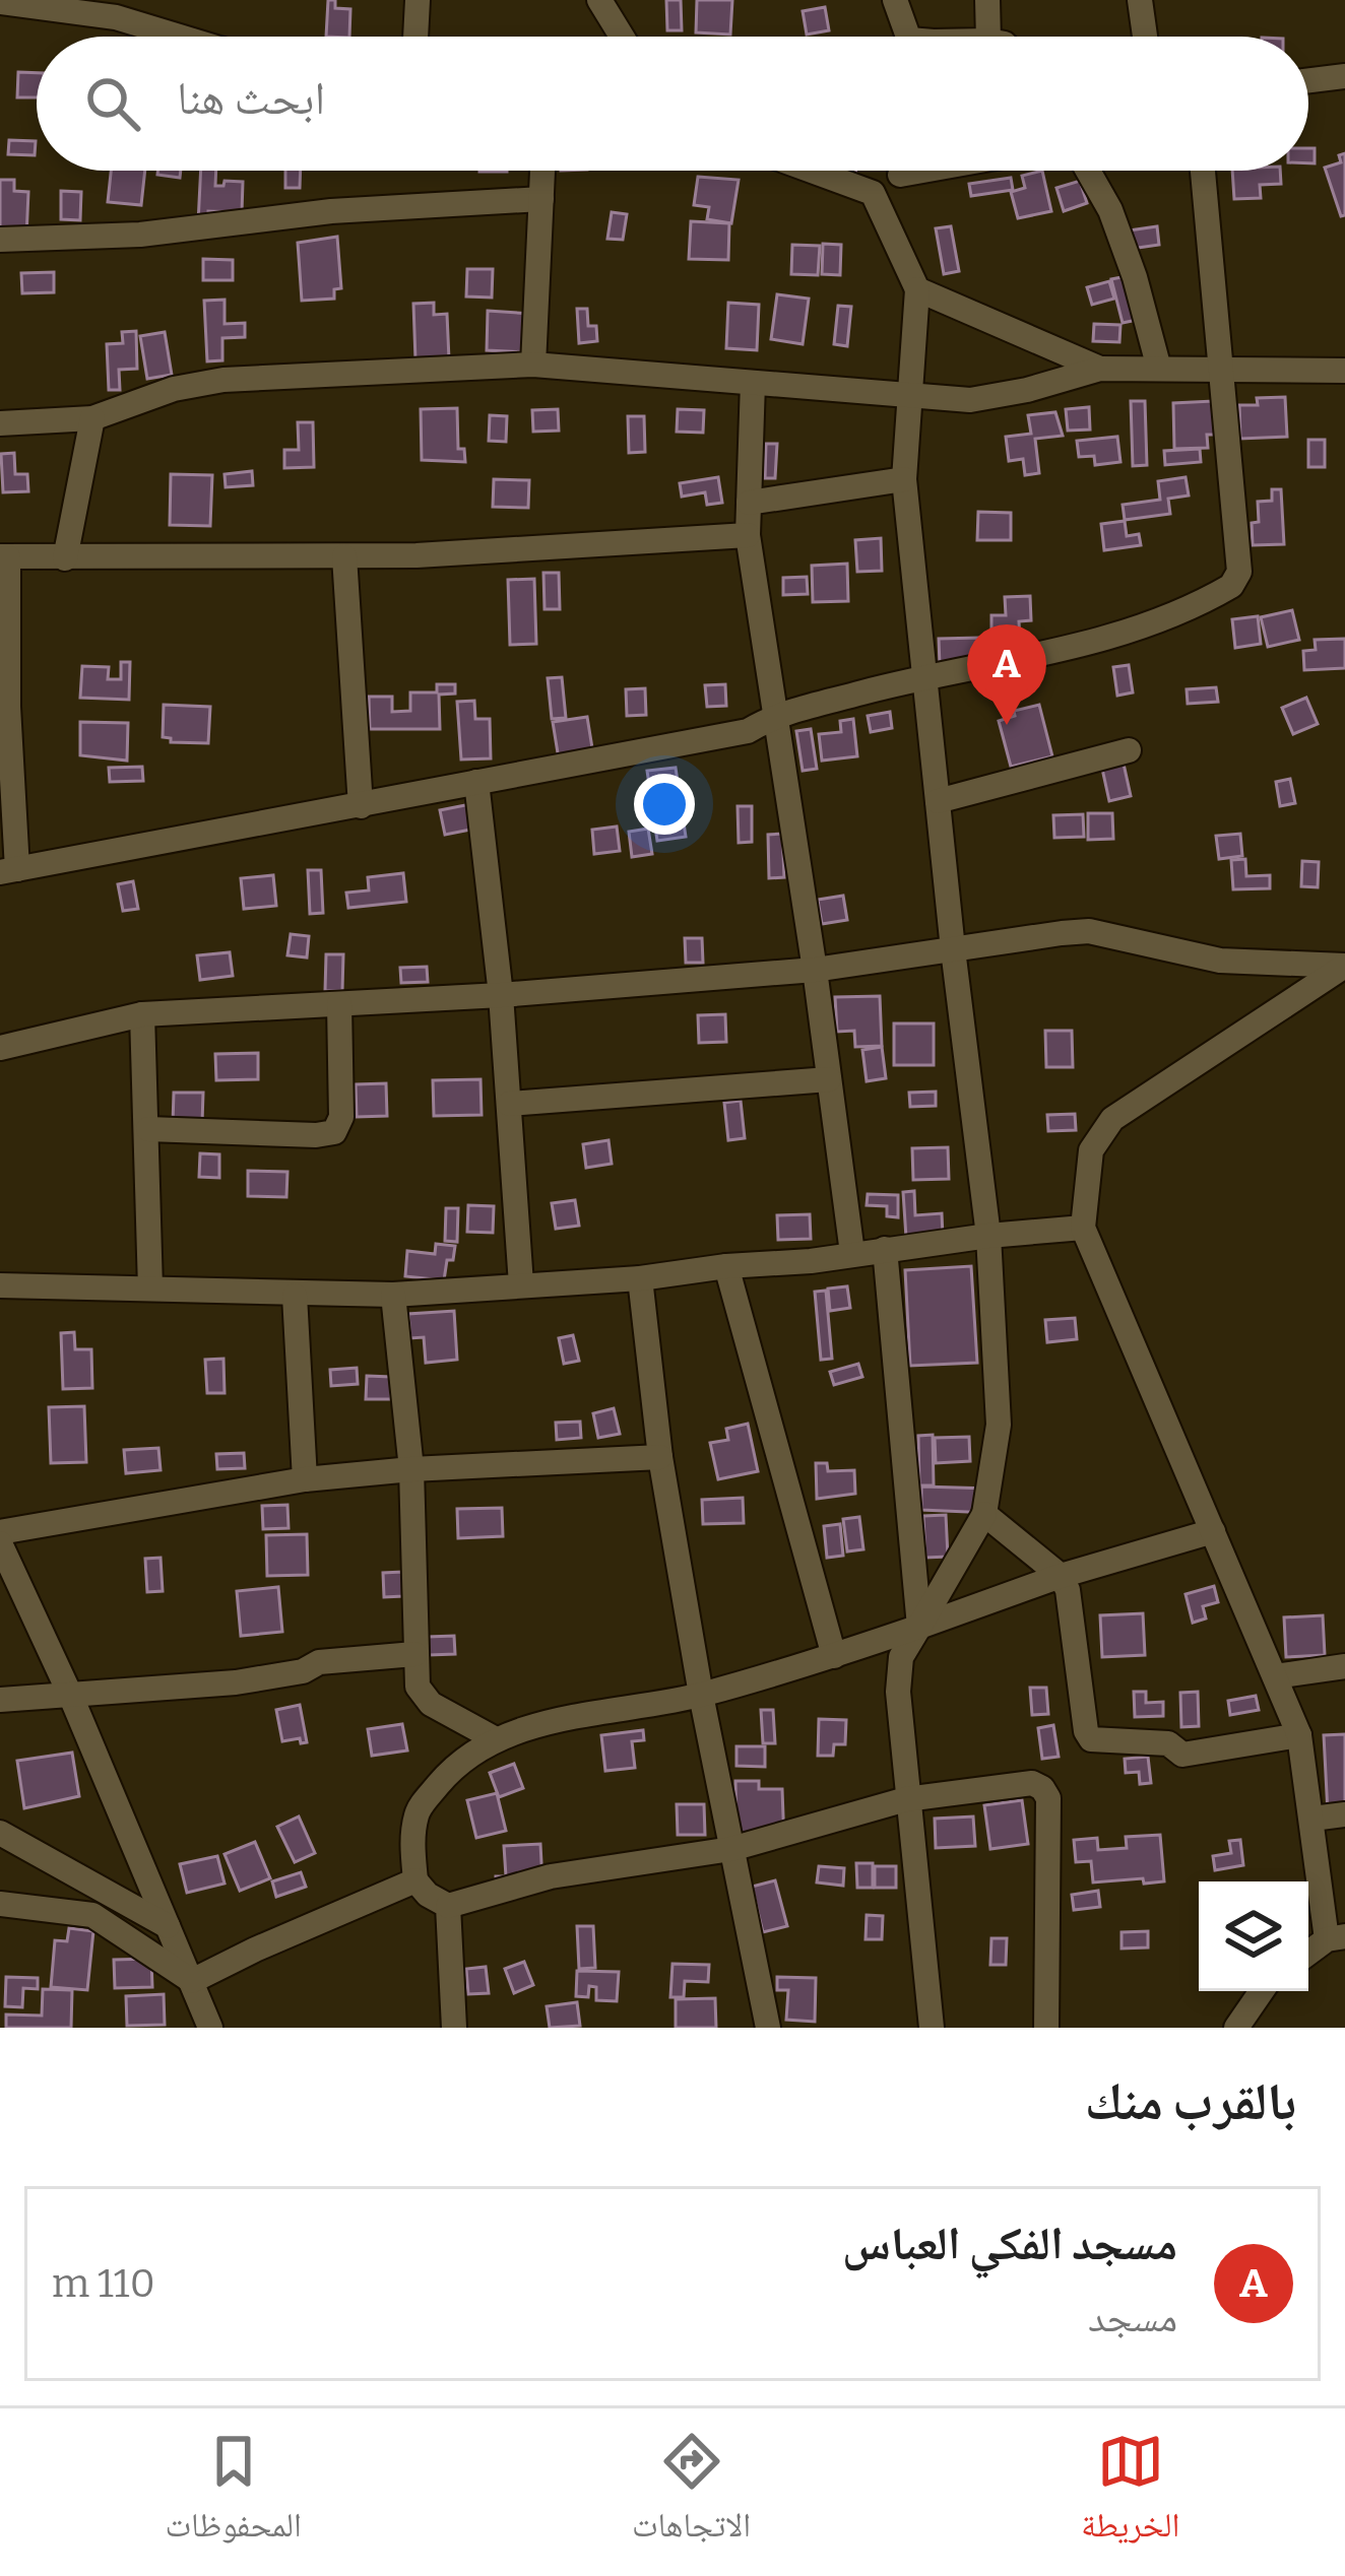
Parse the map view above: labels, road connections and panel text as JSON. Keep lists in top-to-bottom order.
{
  "page": {
    "search": "ابحث هنا",
    "pins": "A",
    "heading": "بالقرب منك",
    "list": [
      {
        "mark": "A",
        "name": "مسجد الفكي العباس",
        "note": "مسجد",
        "value": "110 m"
      }
    ],
    "nav": ["الخريطة", "الاتجاهات", "المحفوظات"]
  }
}
